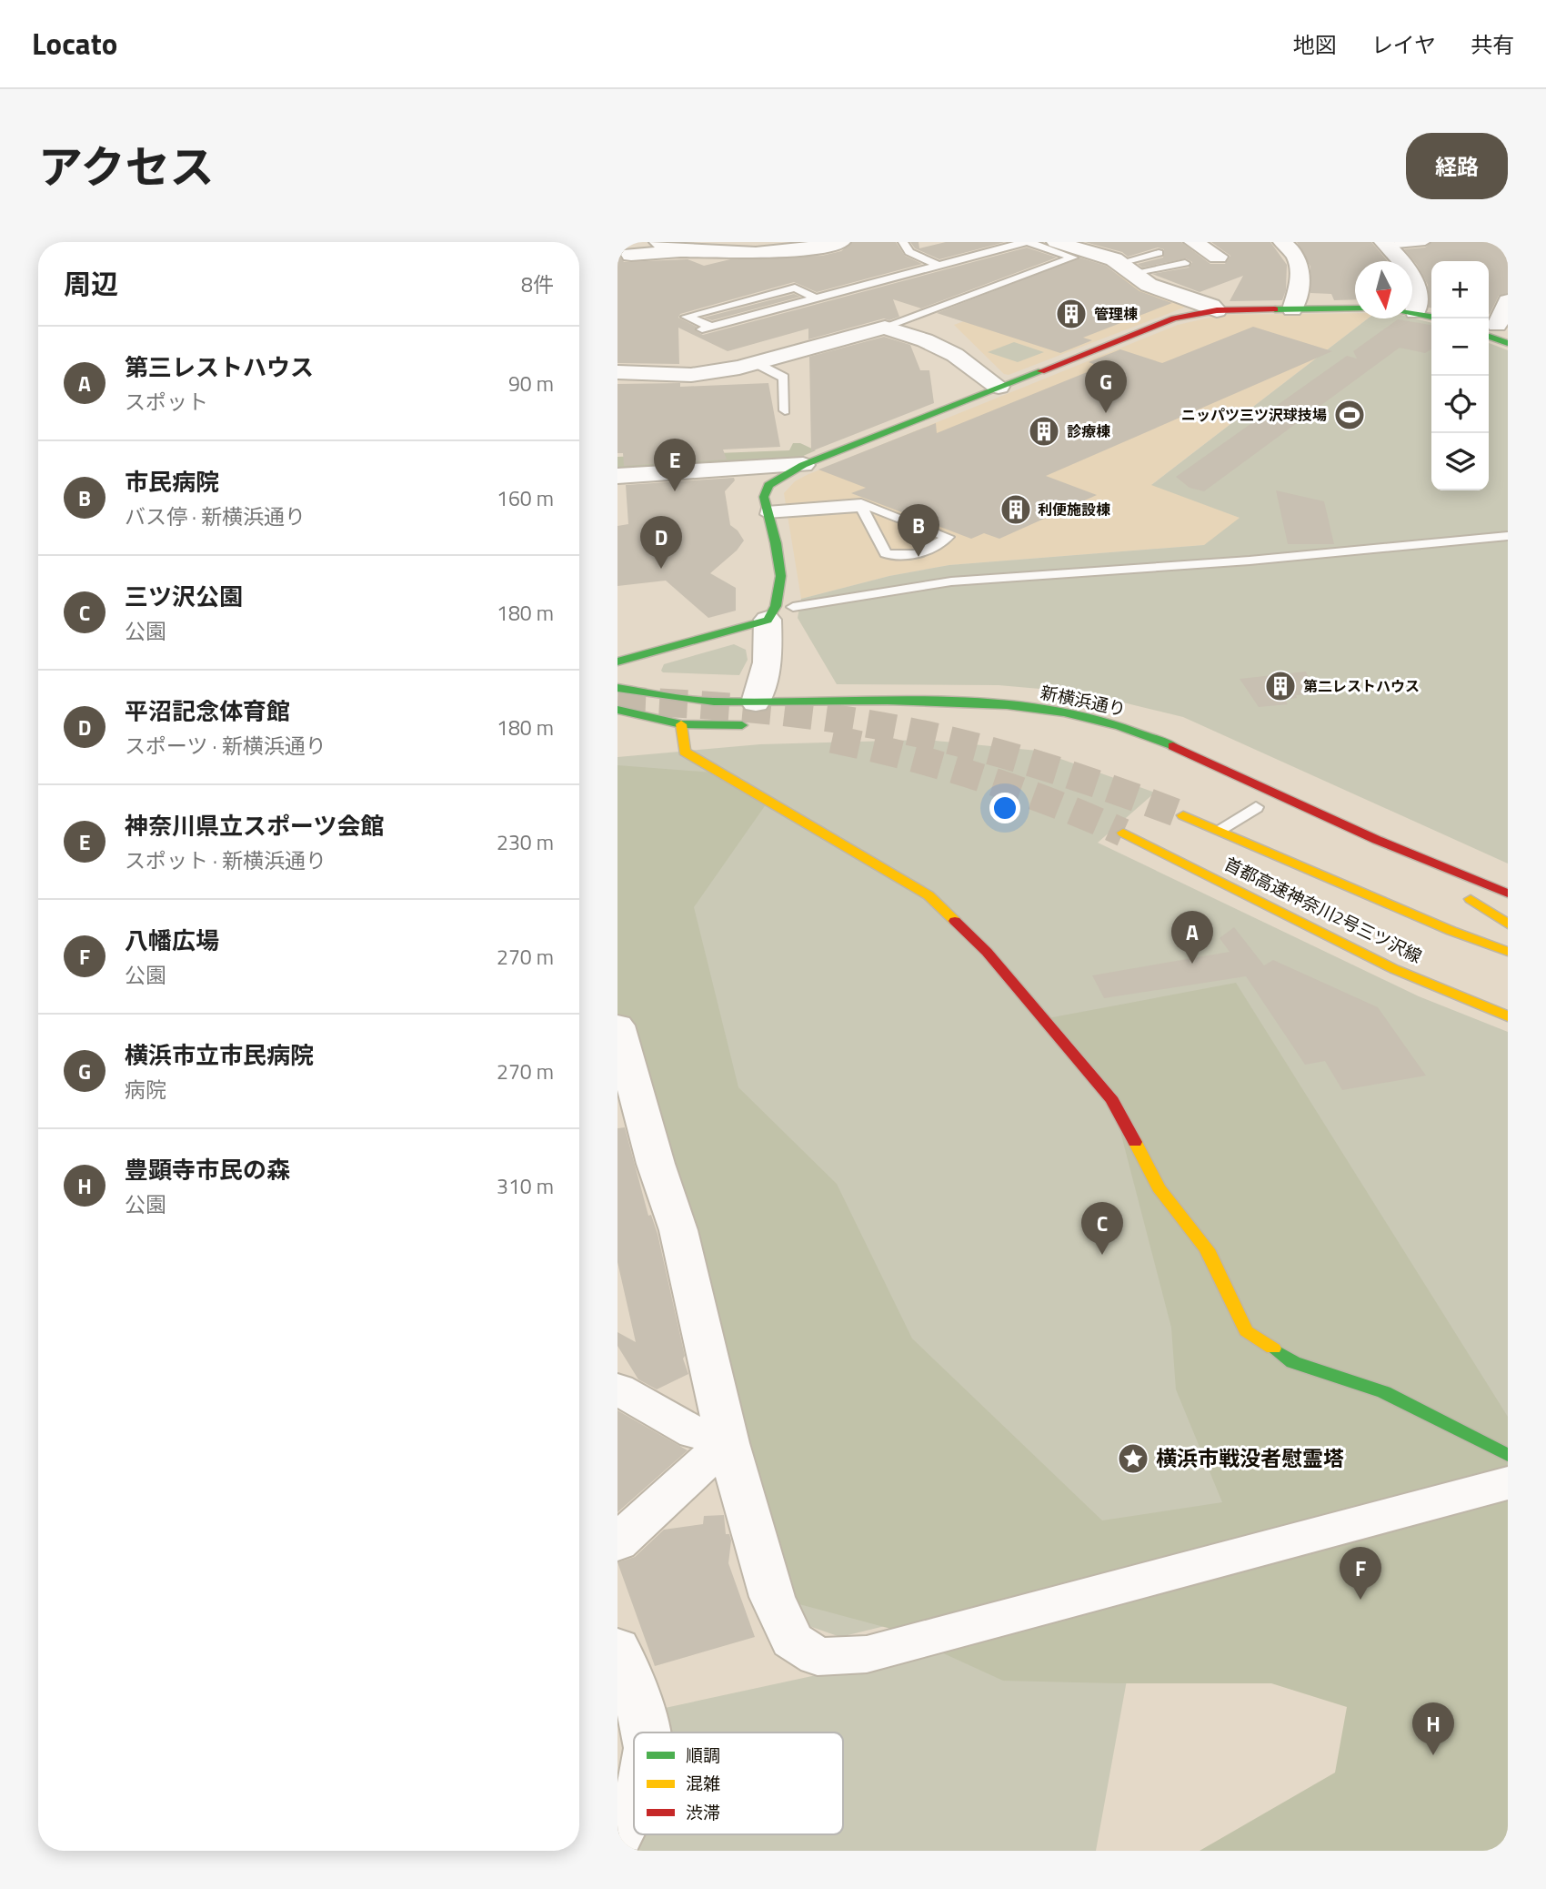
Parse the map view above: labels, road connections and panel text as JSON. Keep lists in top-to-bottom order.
{
  "streets": {
    "main road": ["新横浜通り", "首都高速神奈川2号三ツ沢線"]
  },
  "places": {
    "building": [
      "管理棟",
      "診療棟",
      "利便施設棟",
      "第二レストハウス"
    ],
    "sports": ["ニッパツ三ツ沢球技場"],
    "place": ["横浜市戦没者慰霊塔"]
  },
  "legend": ["順調", "混雑", "渋滞"],
  "north": "bottom",
  "page": {
    "header": "Locato",
    "nav": ["地図", "レイヤ", "共有"],
    "title": "アクセス",
    "buttons": "経路",
    "heading": ["周辺", "8件"],
    "map_buttons": ["+", "−"],
    "list": [
      {
        "mark": "A",
        "name": "第三レストハウス",
        "note": "スポット",
        "value": "90 m"
      },
      {
        "mark": "B",
        "name": "市民病院",
        "note": "バス停 · 新横浜通り",
        "value": "160 m"
      },
      {
        "mark": "C",
        "name": "三ツ沢公園",
        "note": "公園",
        "value": "180 m"
      },
      {
        "mark": "D",
        "name": "平沼記念体育館",
        "note": "スポーツ · 新横浜通り",
        "value": "180 m"
      },
      {
        "mark": "E",
        "name": "神奈川県立スポーツ会館",
        "note": "スポット · 新横浜通り",
        "value": "230 m"
      },
      {
        "mark": "F",
        "name": "八幡広場",
        "note": "公園",
        "value": "270 m"
      },
      {
        "mark": "G",
        "name": "横浜市立市民病院",
        "note": "病院",
        "value": "270 m"
      },
      {
        "mark": "H",
        "name": "豊顕寺市民の森",
        "note": "公園",
        "value": "310 m"
      }
    ],
    "pins": [
      "G",
      "E",
      "B",
      "D",
      "A",
      "C",
      "F",
      "H"
    ]
  }
}
